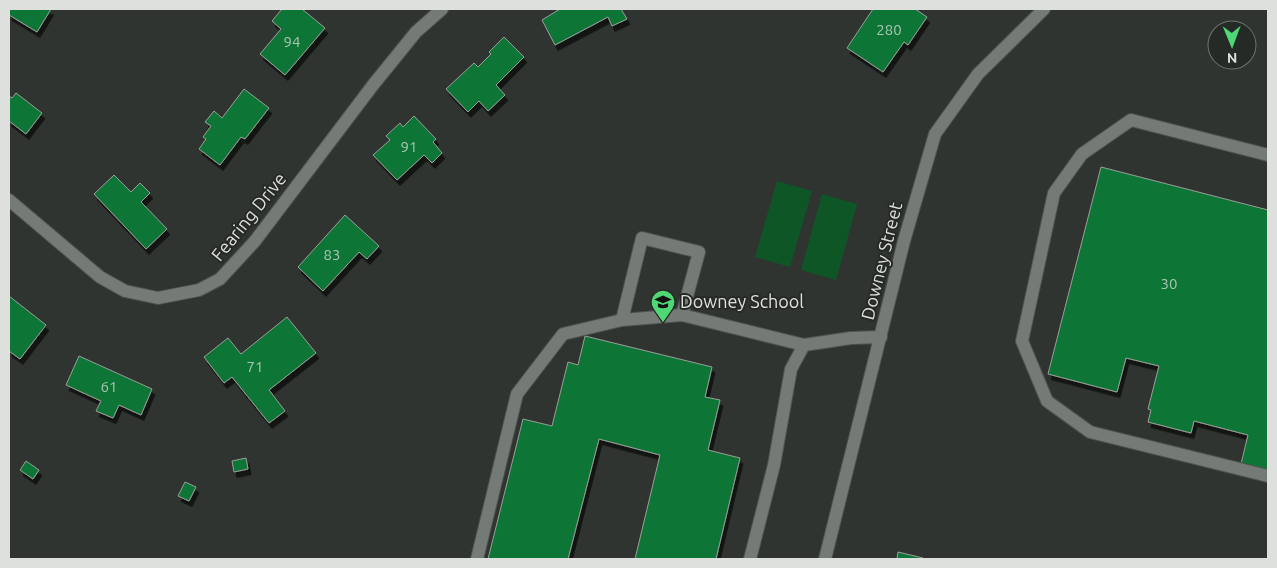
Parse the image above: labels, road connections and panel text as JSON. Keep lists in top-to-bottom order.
{
  "streets": {
    "street": ["Fearing Drive", "Downey Street"]
  },
  "places": {
    "school or university": ["Downey School"]
  },
  "house_numbers": [
    "280",
    "94",
    "91",
    "83",
    "30",
    "71",
    "61"
  ],
  "north": "bottom"
}
